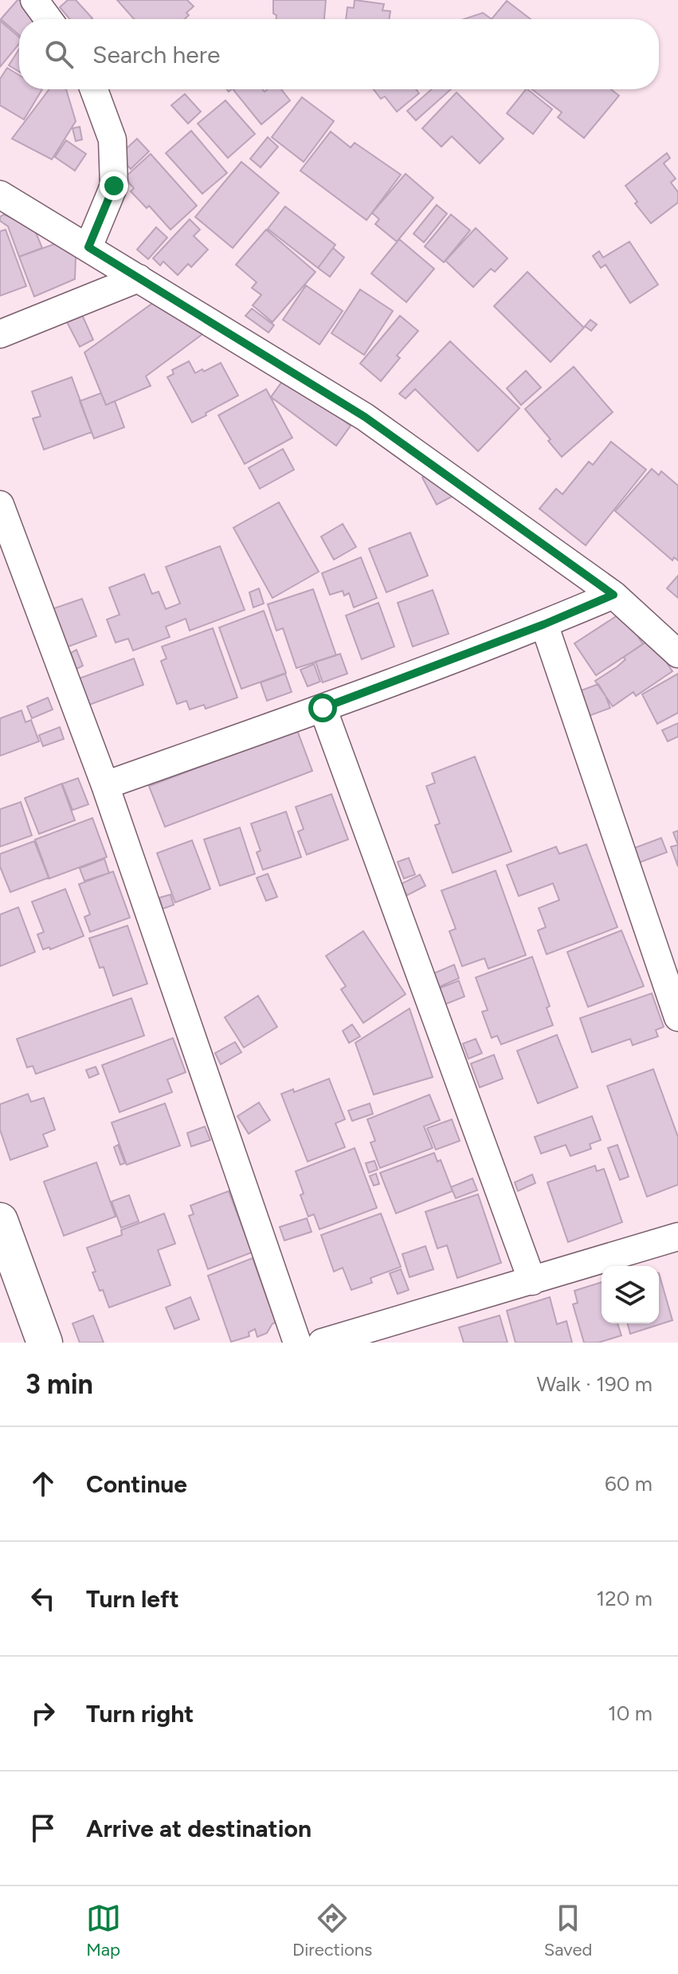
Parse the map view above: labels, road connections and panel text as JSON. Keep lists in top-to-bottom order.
{
  "page": {
    "search": "Search here",
    "heading": ["3 min", "Walk · 190 m"],
    "list": [
      ["Continue", "60 m"],
      ["Turn left", "120 m"],
      ["Turn right", "10 m"],
      "Arrive at destination"
    ],
    "nav": ["Map", "Directions", "Saved"]
  }
}
